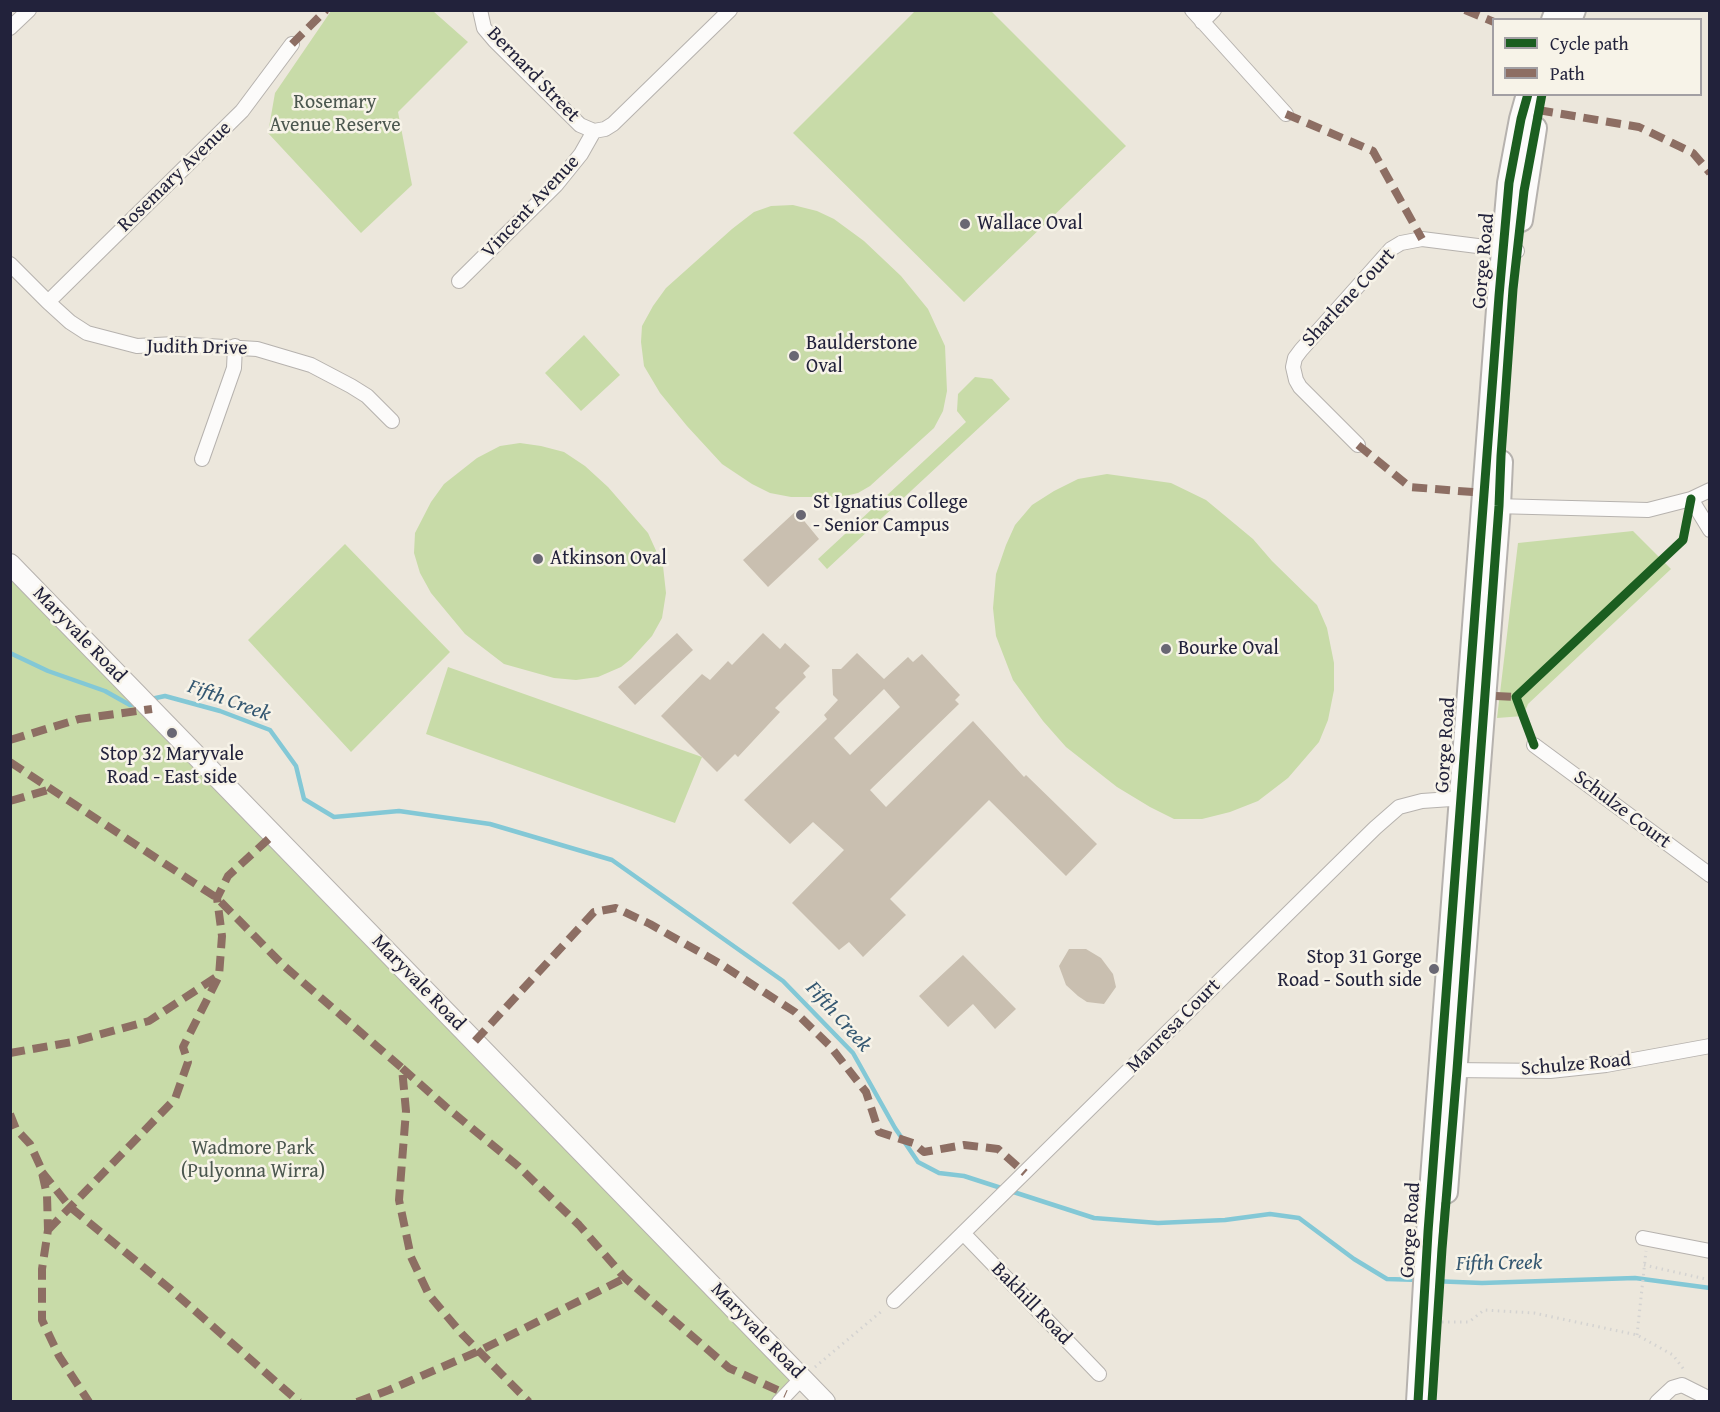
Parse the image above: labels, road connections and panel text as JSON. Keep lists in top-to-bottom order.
{
  "streets": {
    "main road": ["Gorge Road", "Maryvale Road"],
    "street": [
      "Bernard Street",
      "Rosemary Avenue",
      "Vincent Avenue",
      "Sharlene Court",
      "Judith Drive",
      "Schulze Court",
      "Manresa Court",
      "Schulze Road",
      "Bakhill Road"
    ]
  },
  "crossings": [
    ["Bernard Street", "Vincent Avenue"],
    ["Rosemary Avenue", "Judith Drive"],
    ["Gorge Road", "Sharlene Court"],
    ["Gorge Road", "Manresa Court"],
    ["Gorge Road", "Schulze Road"],
    ["Manresa Court", "Bakhill Road"]
  ],
  "water": ["Fifth Creek"],
  "parks": ["Rosemary Avenue Reserve", "Wadmore Park (Pulyonna Wirra)"],
  "places": [
    "Wallace Oval",
    "Baulderstone Oval",
    "St Ignatius College - Senior Campus",
    "Atkinson Oval",
    "Bourke Oval",
    "Stop 32 Maryvale Road - East side",
    "Stop 31 Gorge Road - South side"
  ],
  "legend": ["Cycle path", "Path"]
}
